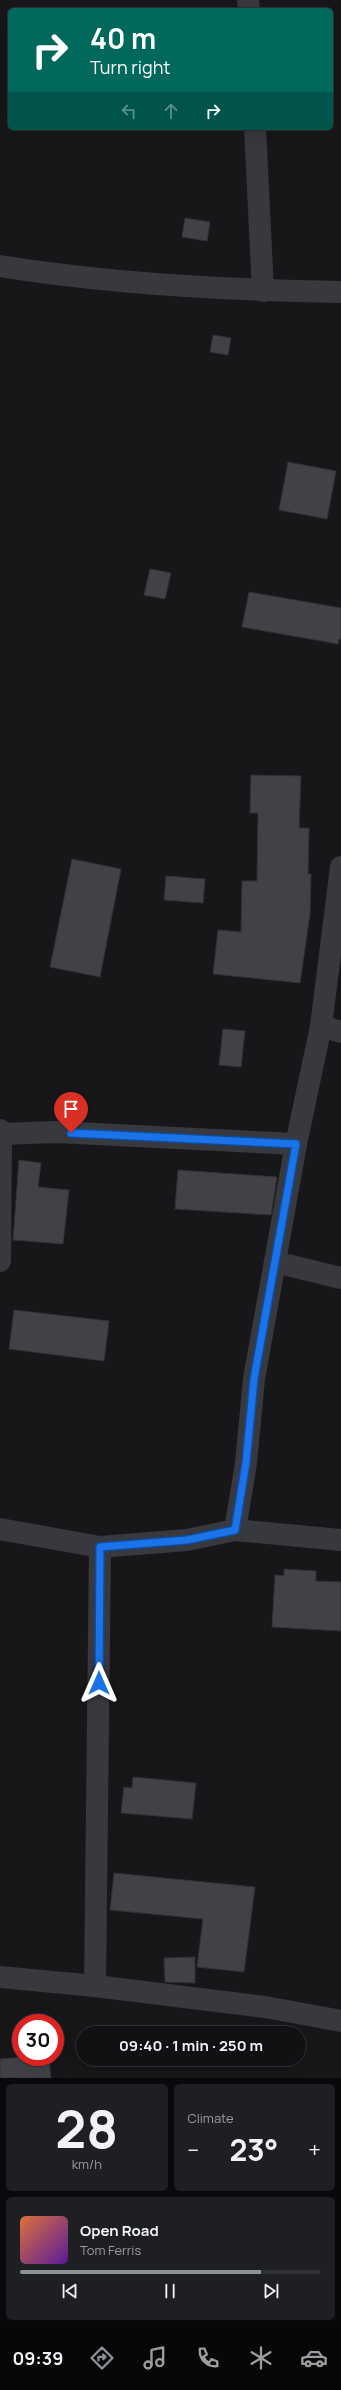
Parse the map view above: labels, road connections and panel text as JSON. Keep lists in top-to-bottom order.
{
  "page": {
    "turn": ["40 m", "Turn right"],
    "limit": "30",
    "trip": "09:40 · 1 min · 250 m",
    "tile": [
      ["28", "km/h"],
      "Climate"
    ],
    "heat": ["−", "23°", "+"],
    "song": ["Open Road", "Tom Ferris"],
    "tabs": "09:39"
  }
}
